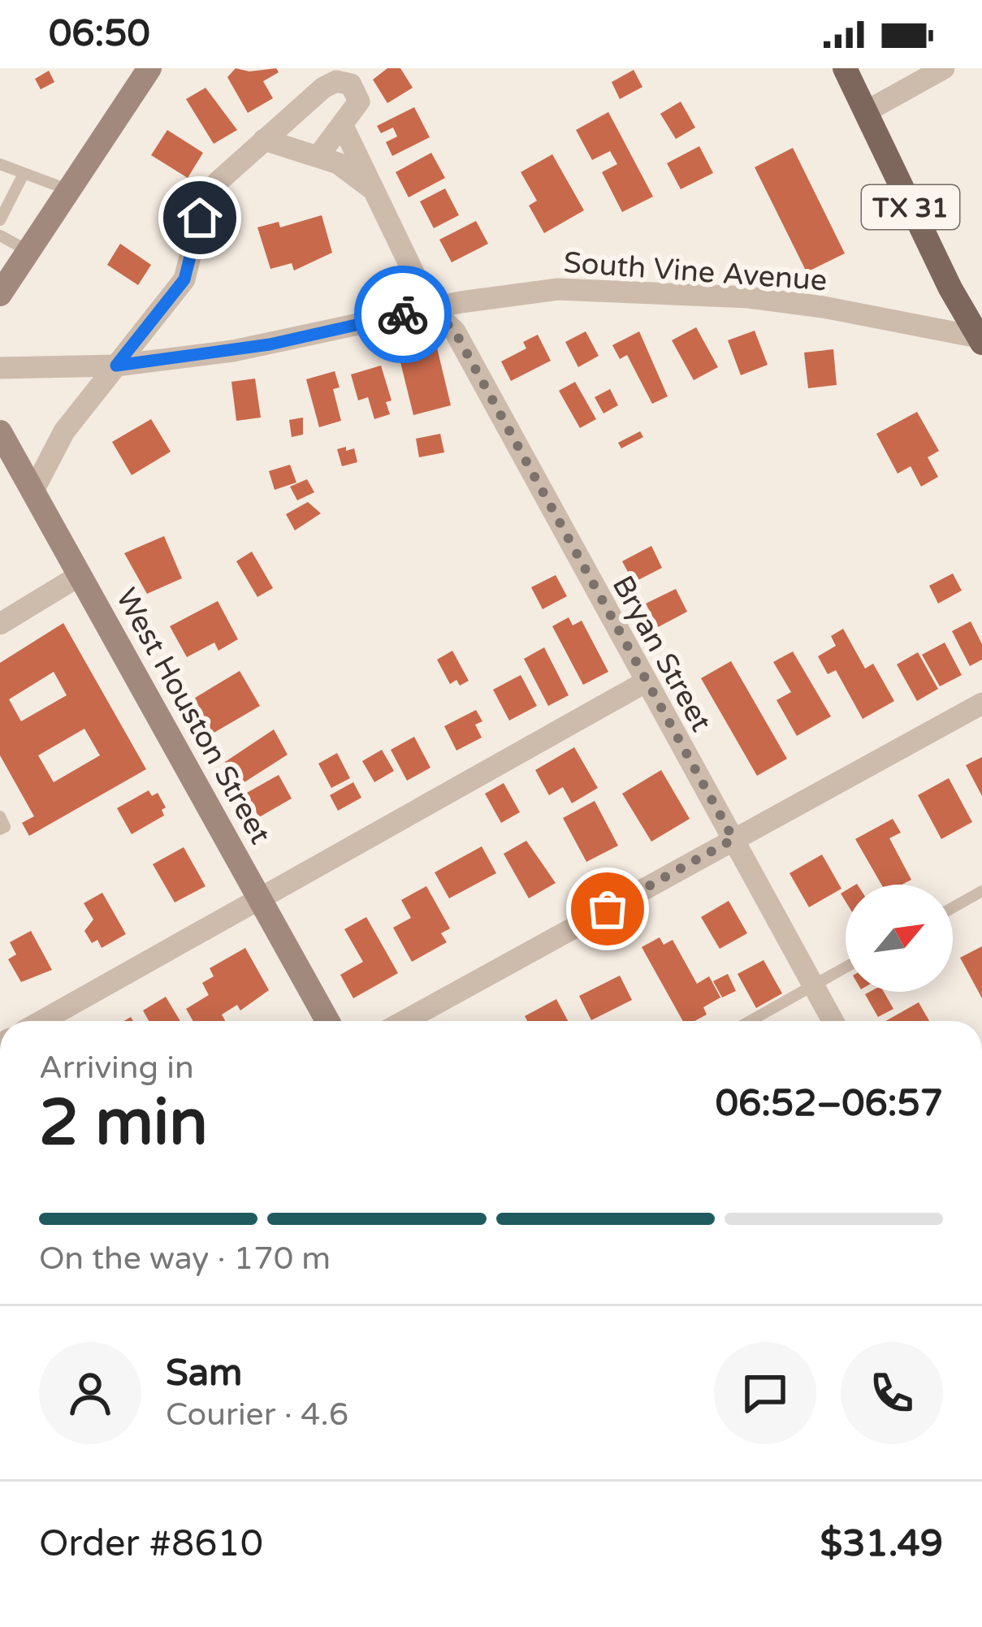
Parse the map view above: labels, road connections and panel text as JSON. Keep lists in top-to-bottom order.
{
  "streets": {
    "main road": ["TX 31"],
    "street": ["South Vine Avenue", "Bryan Street", "West Houston Street"]
  },
  "crossings": [
    ["TX 31", "South Vine Avenue"],
    ["South Vine Avenue", "Bryan Street"]
  ],
  "north": "top right",
  "page": {
    "status": "06:50",
    "heading": ["2 min", "Arriving in", "06:52–06:57"],
    "panel": [
      "Sam",
      "Courier · 4.6",
      "Order #8610",
      "$31.49"
    ],
    "bar": "On the way · 170 m"
  }
}
